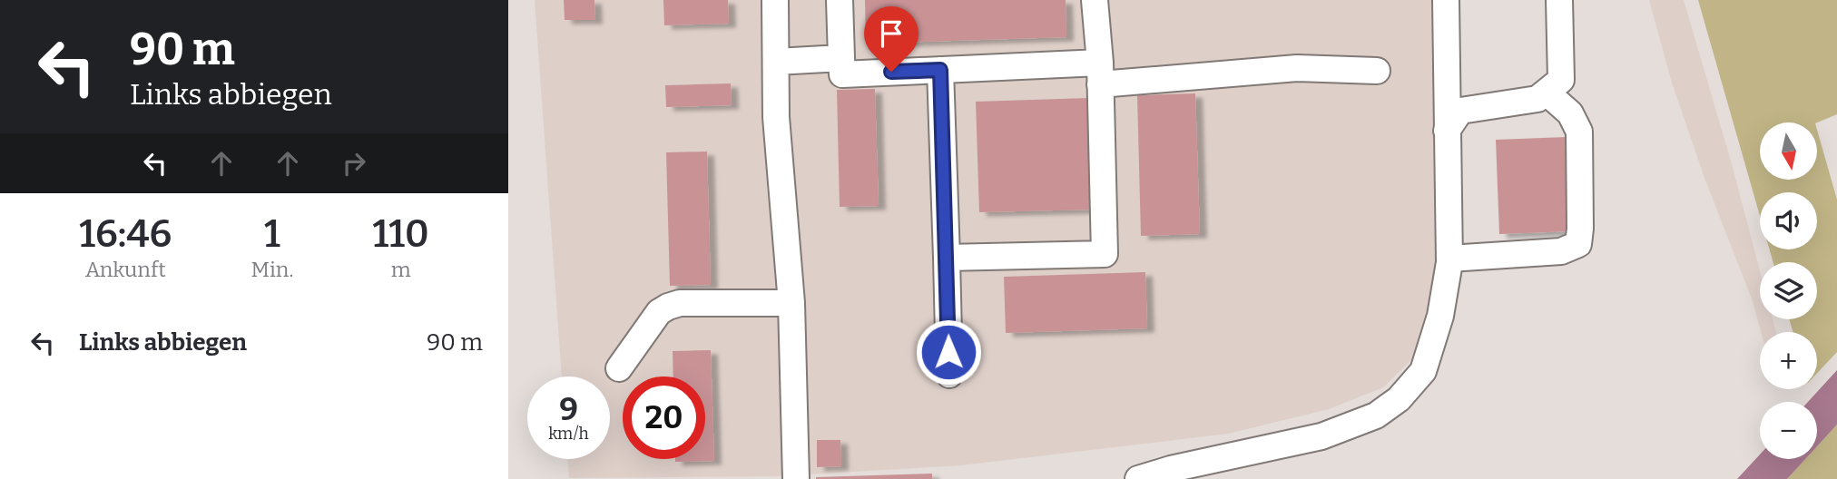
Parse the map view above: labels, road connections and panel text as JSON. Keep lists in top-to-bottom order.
{
  "north": "bottom",
  "page": {
    "turn": ["90 m", "Links abbiegen"],
    "map_buttons": ["+", "−"],
    "eta": [
      "16:46",
      "Ankunft",
      "1",
      "Min.",
      "110",
      "m"
    ],
    "list": [
      {
        "name": "Links abbiegen",
        "value": "90 m"
      }
    ],
    "speed": "9 km/h",
    "limit": "20"
  }
}
